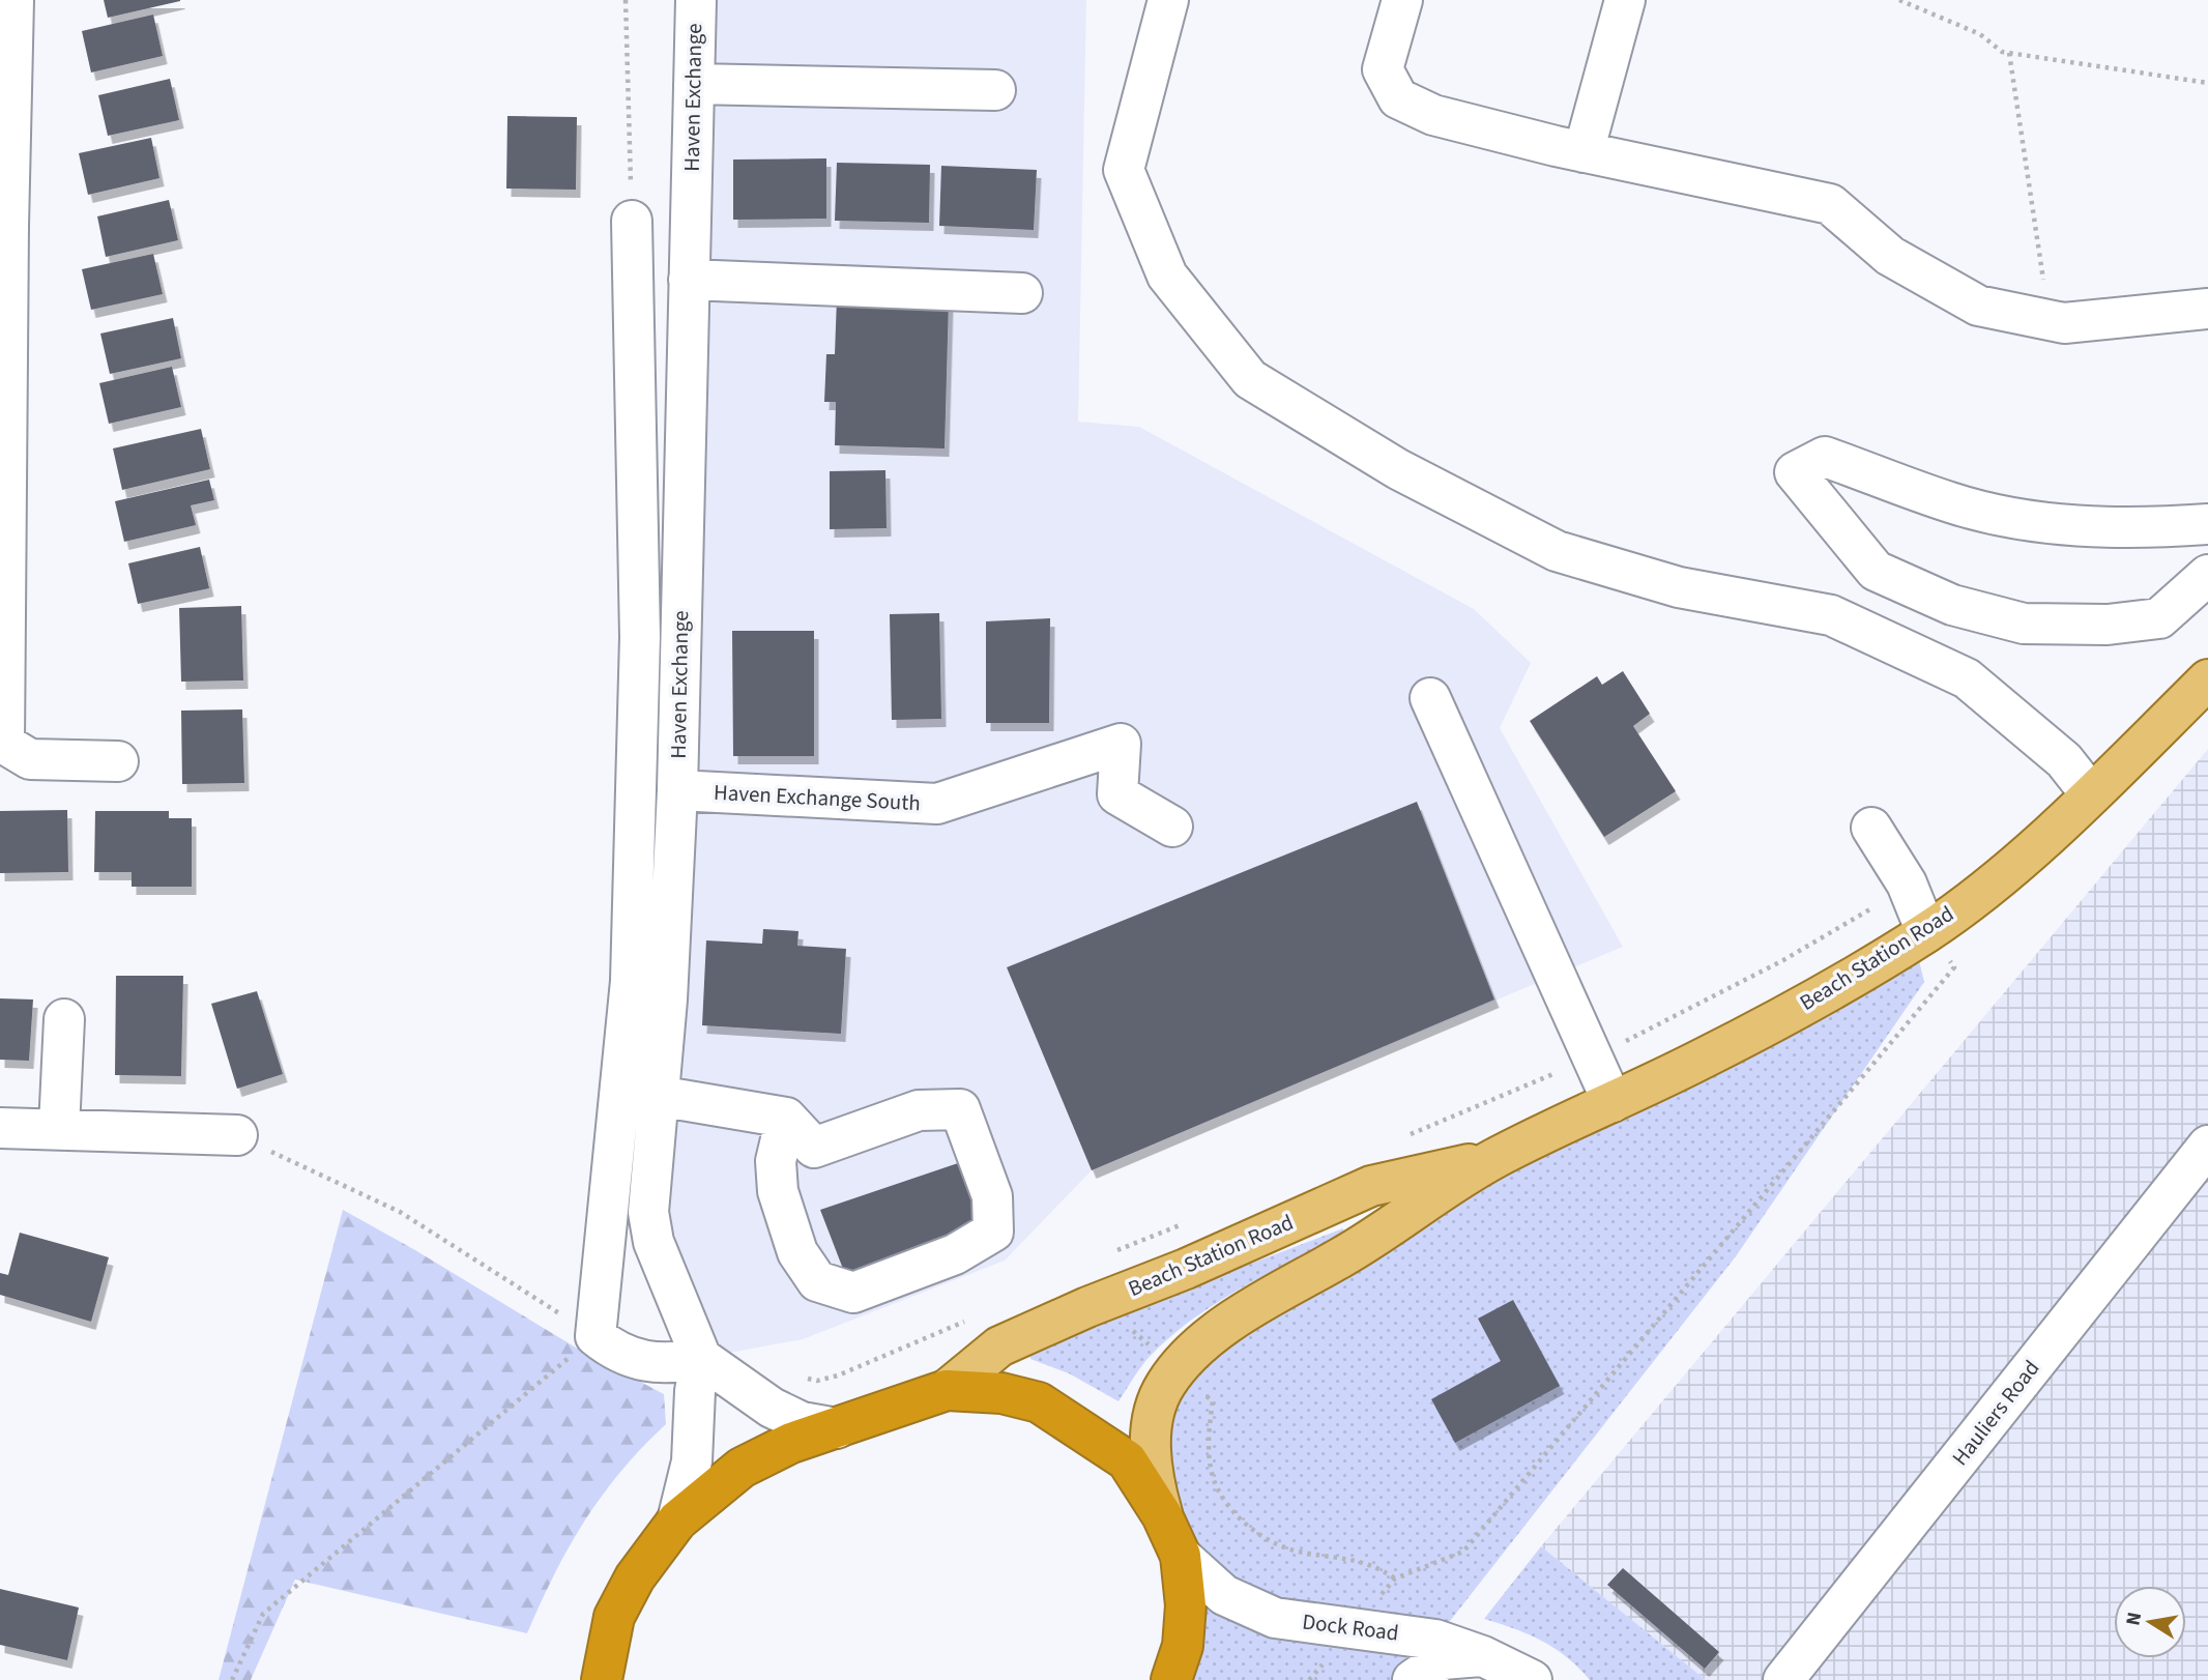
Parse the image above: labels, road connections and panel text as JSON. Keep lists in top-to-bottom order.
{
  "streets": {
    "main road": ["Beach Station Road"],
    "street": [
      "Haven Exchange",
      "Haven Exchange South",
      "Hauliers Road",
      "Dock Road"
    ]
  },
  "crossings": [
    ["Haven Exchange", "Haven Exchange South"]
  ],
  "north": "left"
}
